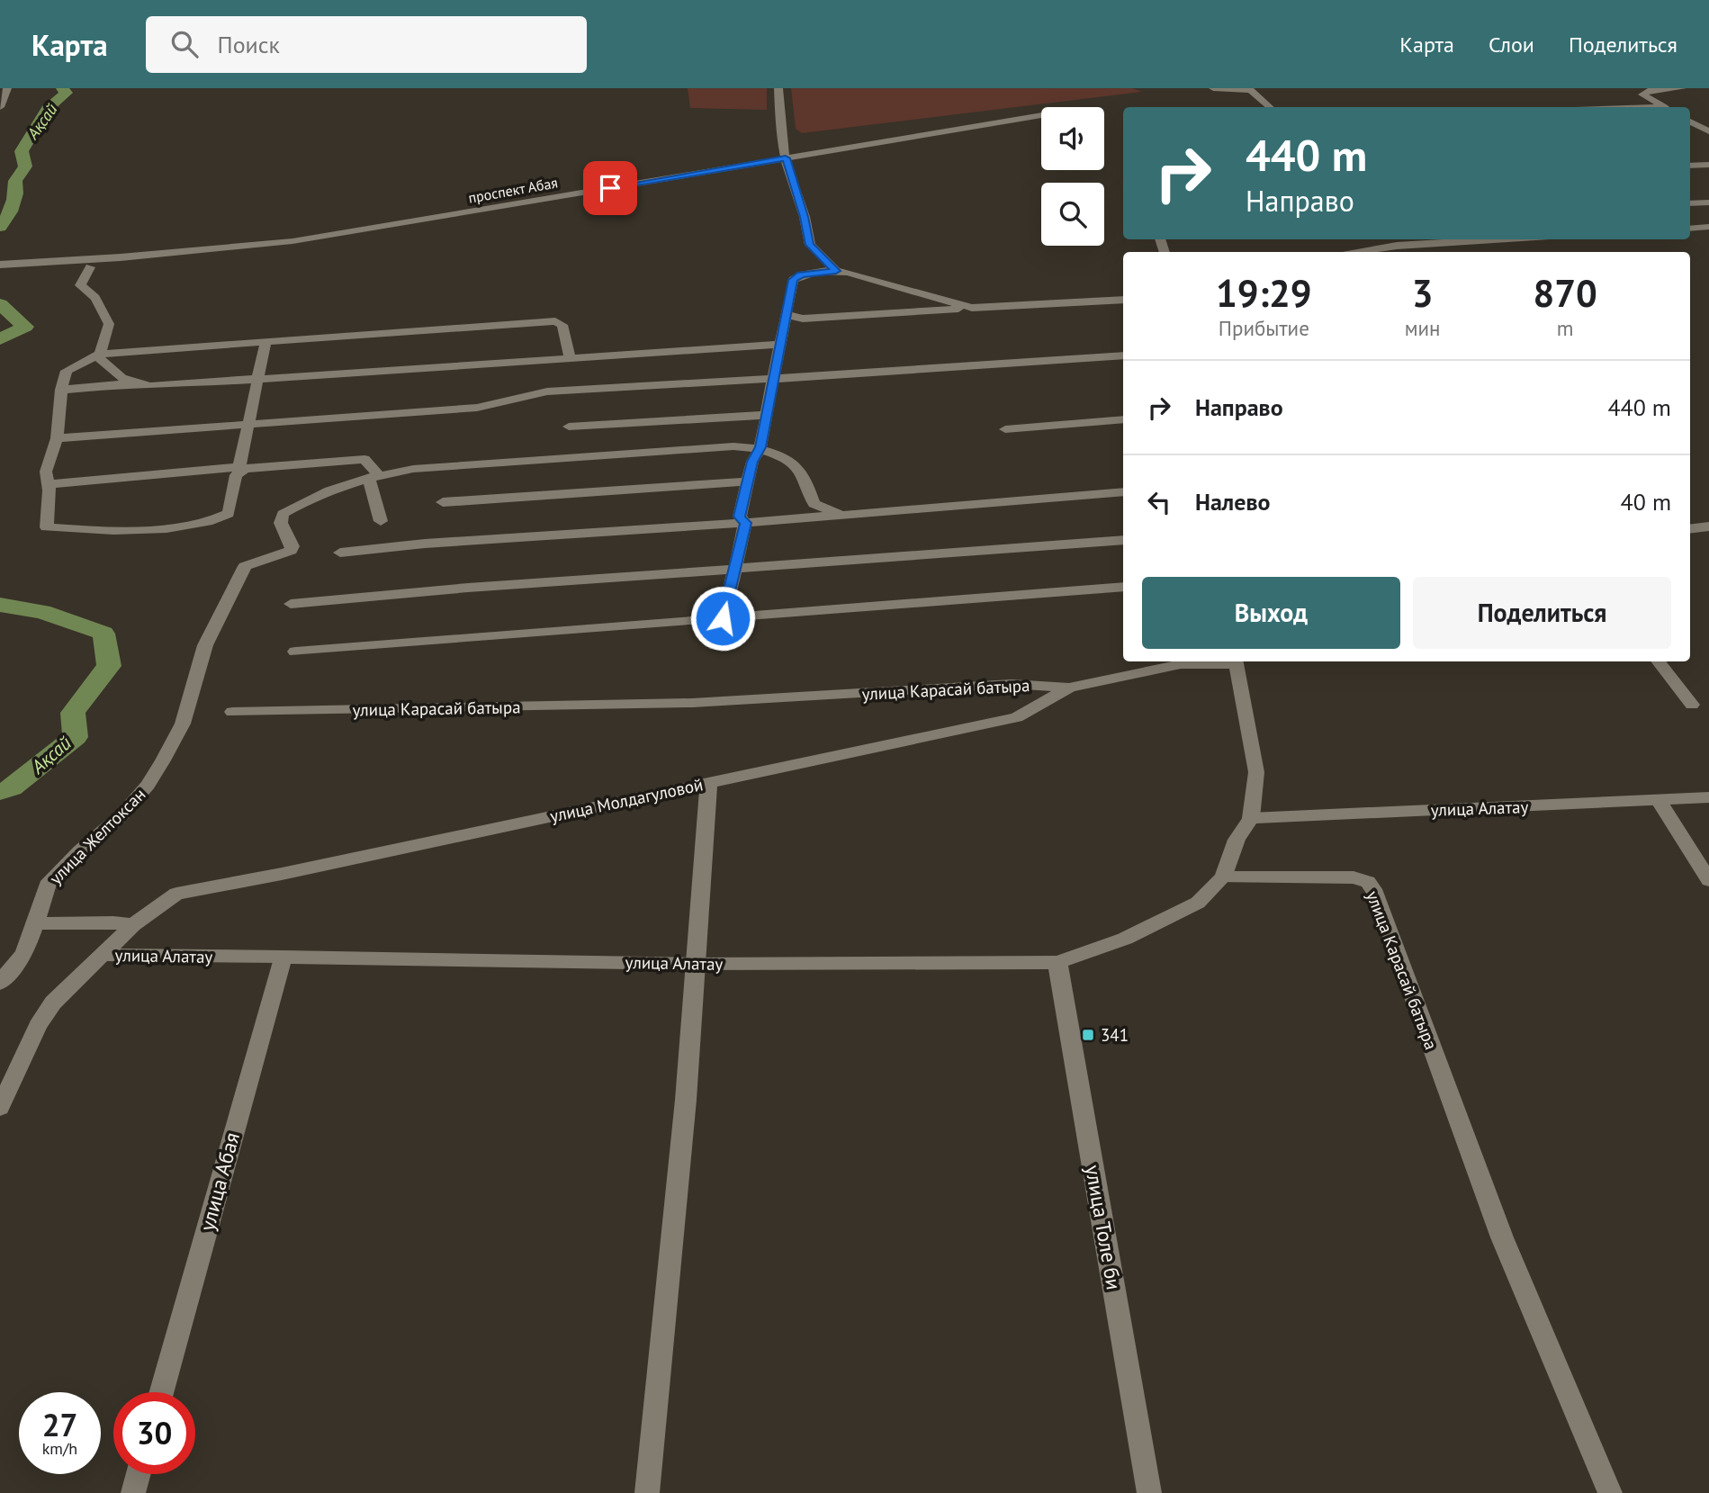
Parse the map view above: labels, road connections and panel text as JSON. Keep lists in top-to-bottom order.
{
  "streets": {
    "street": [
      "проспект Абая",
      "улица Карасай батыра",
      "улица Молдагуловой",
      "улица Алатау",
      "улица Желтоксан",
      "улица Абая",
      "улица Толе би"
    ]
  },
  "crossings": [
    ["улица Карасай батыра", "улица Молдагуловой"],
    ["улица Карасай батыра", "улица Алатау"],
    ["улица Алатау", "улица Абая"],
    ["улица Алатау", "улица Толе би"]
  ],
  "water": ["Ақсай"],
  "places": {
    "transit": ["341"]
  },
  "page": {
    "header": "Карта",
    "search": "Поиск",
    "nav": ["Карта", "Слои", "Поделиться"],
    "turn": ["440 m", "Направо"],
    "eta": [
      "19:29",
      "Прибытие",
      "3",
      "мин",
      "870",
      "m"
    ],
    "list": [
      {
        "name": "Направо",
        "value": "440 m"
      },
      {
        "name": "Налево",
        "value": "40 m"
      }
    ],
    "buttons": ["Выход", "Поделиться"],
    "speed": "27 km/h",
    "limit": "30"
  }
}
